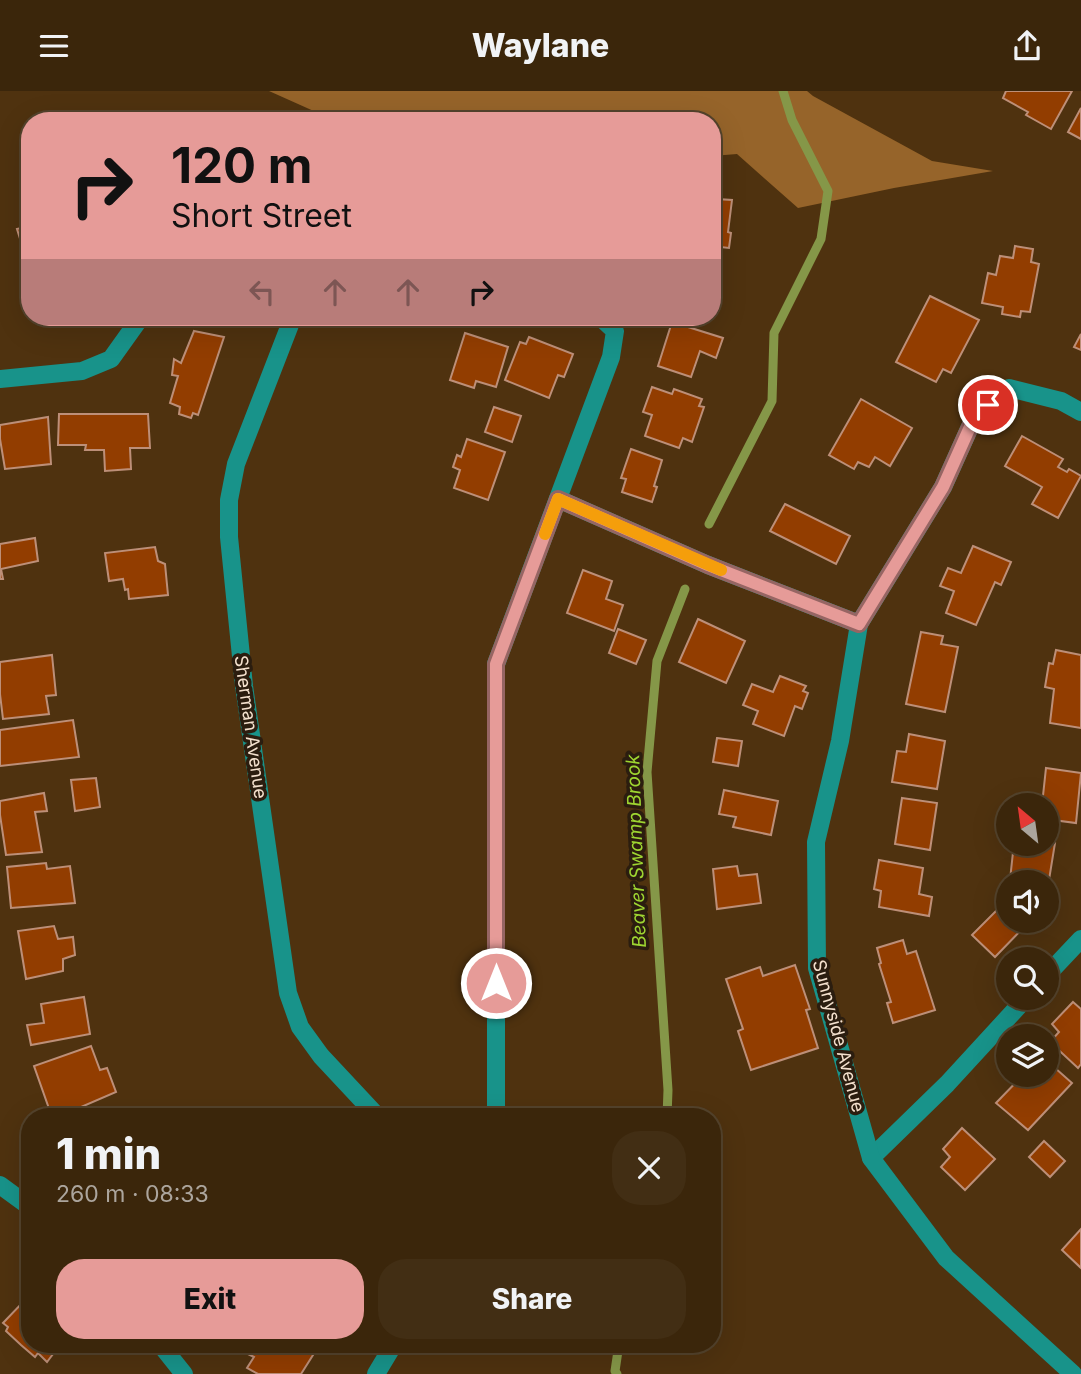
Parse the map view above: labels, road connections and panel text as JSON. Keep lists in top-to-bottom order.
{
  "streets": {
    "street": ["Sherman Avenue", "Sunnyside Avenue"]
  },
  "water": ["Beaver Swamp Brook"],
  "north": "top left",
  "page": {
    "header": "Waylane",
    "turn": ["120 m", "Short Street"],
    "heading": ["1 min", "260 m · 08:33"],
    "buttons": ["Exit", "Share"]
  }
}
